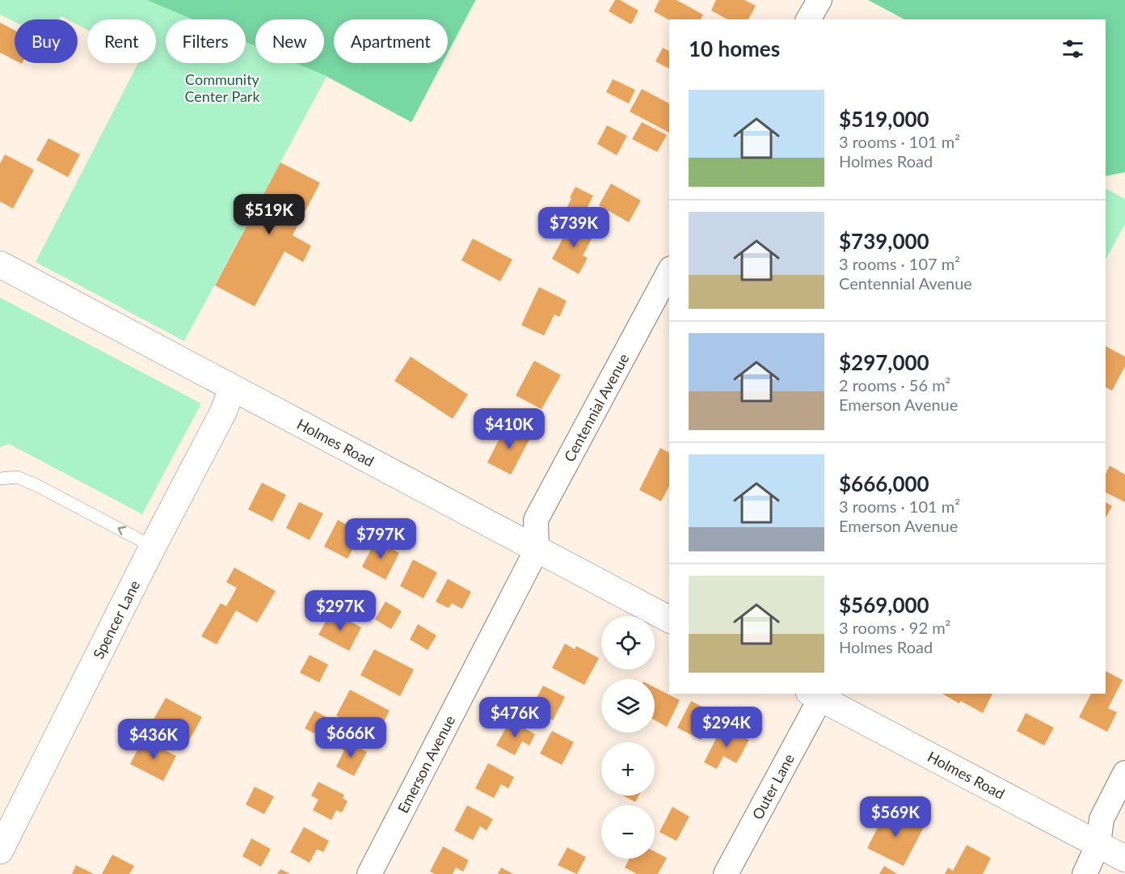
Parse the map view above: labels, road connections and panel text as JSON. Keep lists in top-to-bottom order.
{
  "streets": {
    "main road": ["Holmes Road", "Spencer Lane"],
    "street": ["Centennial Avenue", "Emerson Avenue", "Outer Lane"]
  },
  "crossings": [
    ["Centennial Avenue", "Holmes Road"],
    ["Centennial Avenue", "Emerson Avenue"],
    ["Holmes Road", "Spencer Lane"],
    ["Holmes Road", "Emerson Avenue"],
    ["Holmes Road", "Outer Lane"]
  ],
  "parks": ["Community Center Park"],
  "page": {
    "chip": [
      "Buy",
      "Rent",
      "Filters",
      "New",
      "Apartment"
    ],
    "heading": "10 homes",
    "list": [
      {
        "name": "$519,000",
        "note": "3 rooms · 101 m² · Holmes Road"
      },
      {
        "name": "$739,000",
        "note": "3 rooms · 107 m² · Centennial Avenue"
      },
      {
        "name": "$297,000",
        "note": "2 rooms · 56 m² · Emerson Avenue"
      },
      {
        "name": "$666,000",
        "note": "3 rooms · 101 m² · Emerson Avenue"
      },
      {
        "name": "$569,000",
        "note": "3 rooms · 92 m² · Holmes Road"
      }
    ],
    "price": [
      "$519K",
      "$739K",
      "$410K",
      "$797K",
      "$297K",
      "$476K",
      "$294K",
      "$666K",
      "$436K",
      "$569K"
    ],
    "map_buttons": ["+", "−"]
  }
}
